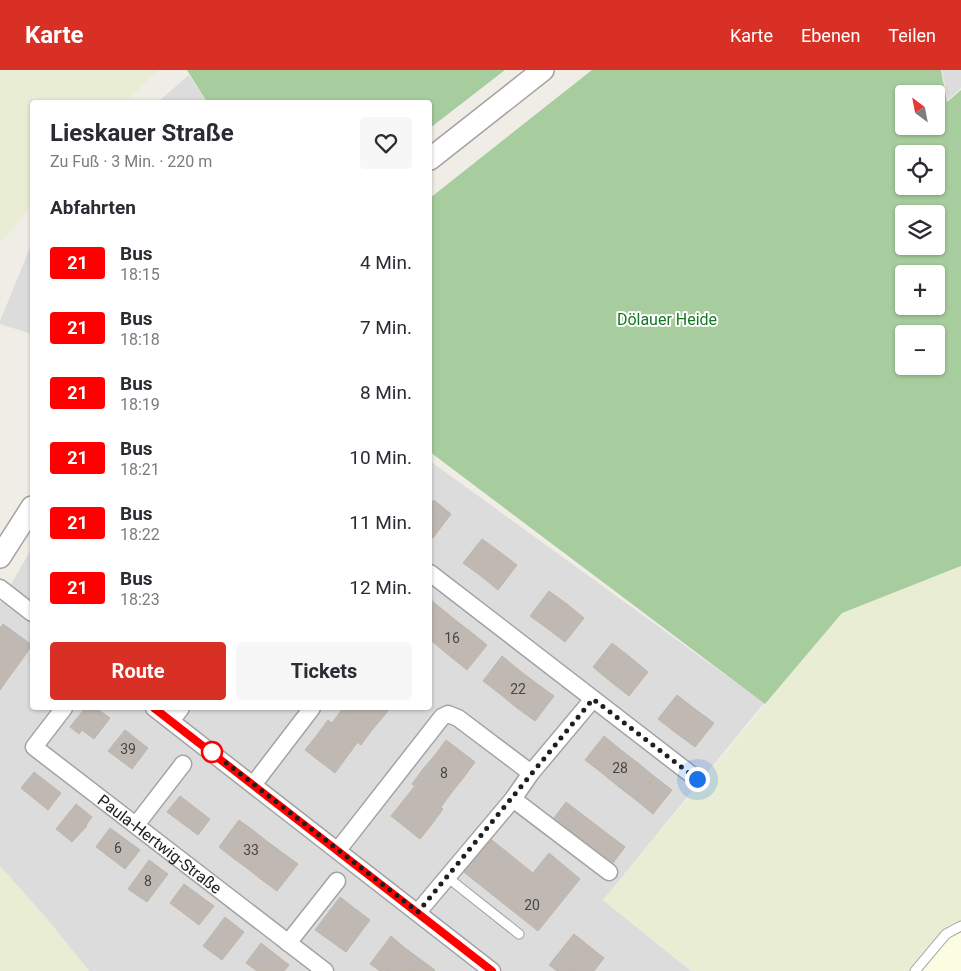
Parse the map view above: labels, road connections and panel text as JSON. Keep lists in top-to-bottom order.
{
  "streets": {
    "street": ["Paula-Hertwig-Straße"]
  },
  "parks": ["Dölauer Heide"],
  "lines": ["bus line 21"],
  "house_numbers": [
    "16",
    "22",
    "39",
    "28",
    "8",
    "6",
    "33",
    "8",
    "20"
  ],
  "north": "top left",
  "page": {
    "header": "Karte",
    "nav": ["Karte", "Ebenen", "Teilen"],
    "map_buttons": ["+", "−"],
    "heading": [
      ["Lieskauer Straße", "Zu Fuß · 3 Min. · 220 m"],
      "Abfahrten"
    ],
    "list": [
      {
        "mark": "21",
        "name": "Bus",
        "note": "18:15",
        "value": "4 Min."
      },
      {
        "mark": "21",
        "name": "Bus",
        "note": "18:18",
        "value": "7 Min."
      },
      {
        "mark": "21",
        "name": "Bus",
        "note": "18:19",
        "value": "8 Min."
      },
      {
        "mark": "21",
        "name": "Bus",
        "note": "18:21",
        "value": "10 Min."
      },
      {
        "mark": "21",
        "name": "Bus",
        "note": "18:22",
        "value": "11 Min."
      },
      {
        "mark": "21",
        "name": "Bus",
        "note": "18:23",
        "value": "12 Min."
      }
    ],
    "buttons": ["Route", "Tickets"]
  }
}
